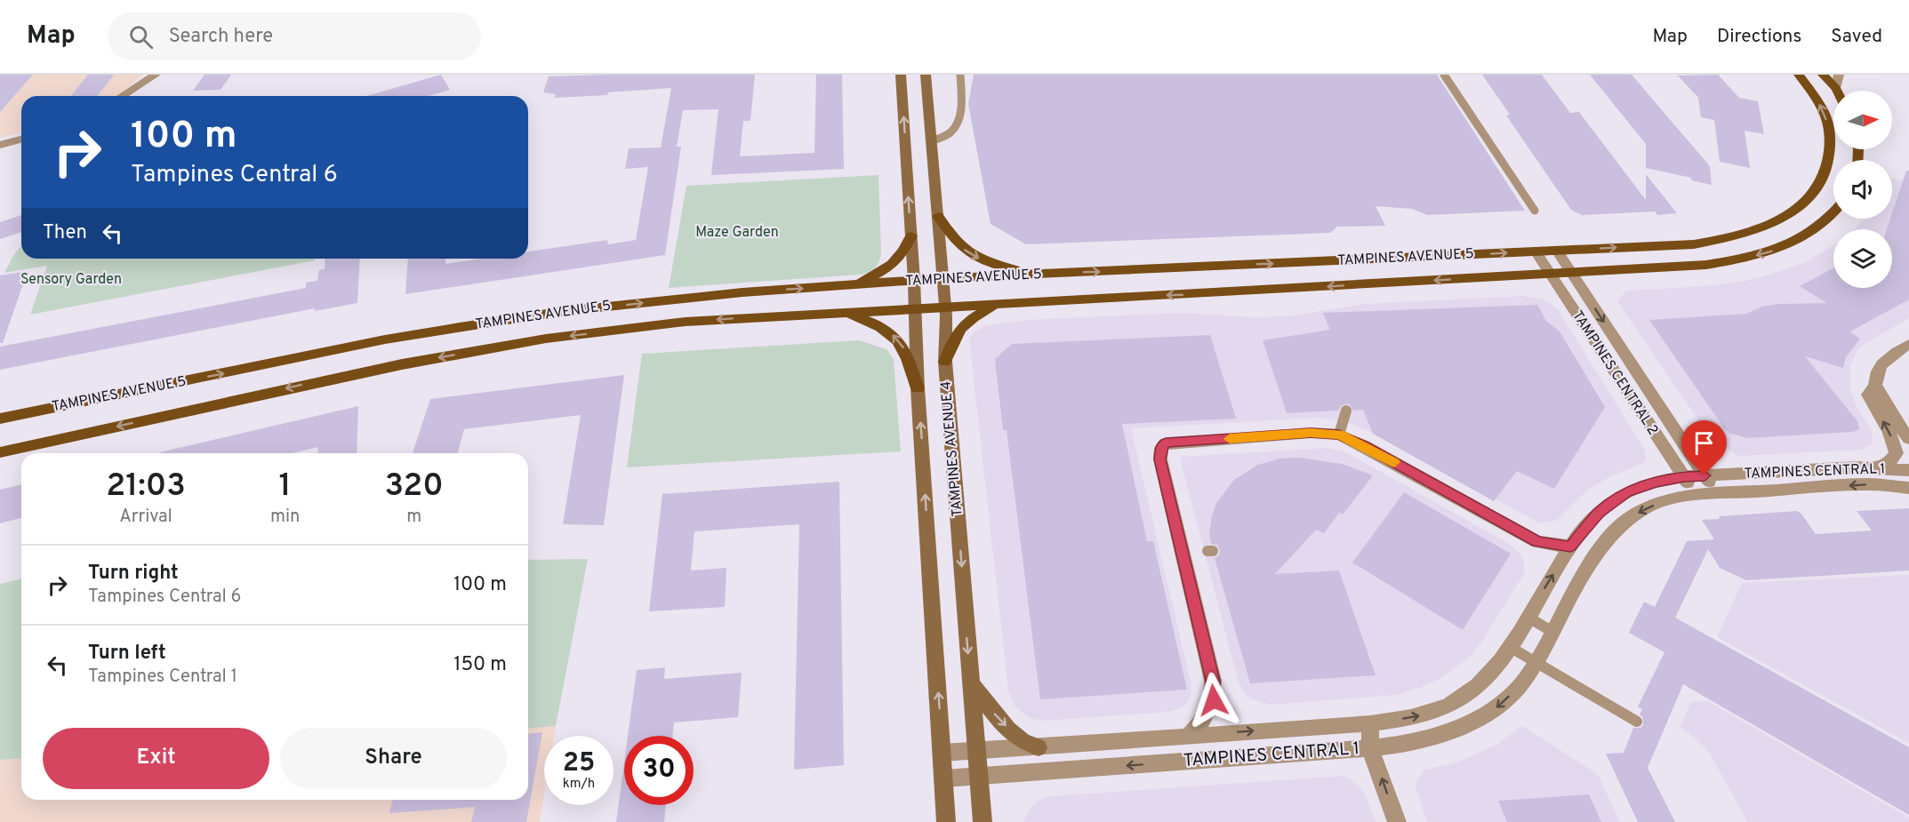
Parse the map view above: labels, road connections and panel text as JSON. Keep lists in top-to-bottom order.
{
  "streets": {
    "main road": ["TAMPINES AVENUE 5", "TAMPINES AVENUE 4"],
    "street": ["TAMPINES CENTRAL 2", "TAMPINES CENTRAL 1"]
  },
  "crossings": [
    ["TAMPINES AVENUE 5", "TAMPINES CENTRAL 2"],
    ["TAMPINES AVENUE 5", "TAMPINES AVENUE 4"],
    ["TAMPINES CENTRAL 2", "TAMPINES CENTRAL 1"],
    ["TAMPINES AVENUE 4", "TAMPINES CENTRAL 1"]
  ],
  "parks": ["Maze Garden", "Sensory Garden"],
  "north": "right",
  "page": {
    "header": "Map",
    "search": "Search here",
    "nav": ["Map", "Directions", "Saved"],
    "turn": ["100 m", "Tampines Central 6"],
    "then": "Then",
    "eta": [
      "21:03",
      "Arrival",
      "1",
      "min",
      "320",
      "m"
    ],
    "list": [
      {
        "name": "Turn right",
        "note": "Tampines Central 6",
        "value": "100 m"
      },
      {
        "name": "Turn left",
        "note": "Tampines Central 1",
        "value": "150 m"
      }
    ],
    "buttons": ["Exit", "Share"],
    "speed": "25 km/h",
    "limit": "30"
  }
}
